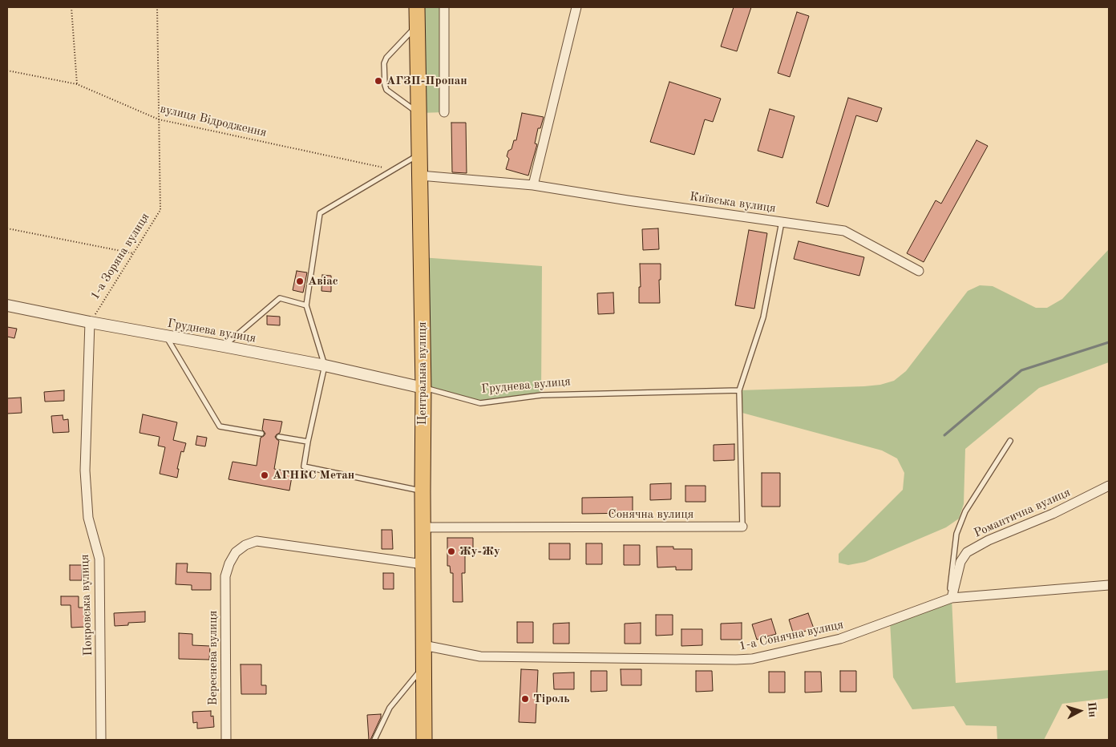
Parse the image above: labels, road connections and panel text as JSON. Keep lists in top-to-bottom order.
{
  "streets": {
    "highway": ["Центральна вулиця"],
    "street": [
      "Київська вулиця",
      "Груднева вулиця",
      "Романтична вулиця",
      "Сонячна вулиця",
      "Покровська вулиця",
      "1-а Сонячна вулиця",
      "Вереснева вулиця"
    ],
    "path": ["вулиця Відродження", "1-а Зоряна вулиця"]
  },
  "crossings": [
    ["вулиця Відродження", "1-а Зоряна вулиця"],
    ["Київська вулиця", "Центральна вулиця"],
    ["1-а Зоряна вулиця", "Груднева вулиця"],
    ["1-а Зоряна вулиця", "Покровська вулиця"],
    ["Груднева вулиця", "Центральна вулиця"],
    ["Груднева вулиця", "Сонячна вулиця"],
    ["Груднева вулиця", "Покровська вулиця"],
    ["Центральна вулиця", "Сонячна вулиця"],
    ["Центральна вулиця", "1-а Сонячна вулиця"],
    ["Центральна вулиця", "Вереснева вулиця"],
    ["Романтична вулиця", "1-а Сонячна вулиця"]
  ],
  "places": [
    "АГЗП-Пропан",
    "Авіас",
    "АГНКС Метан",
    "Жу-Жу",
    "Тіроль"
  ],
  "north": "right"
}
